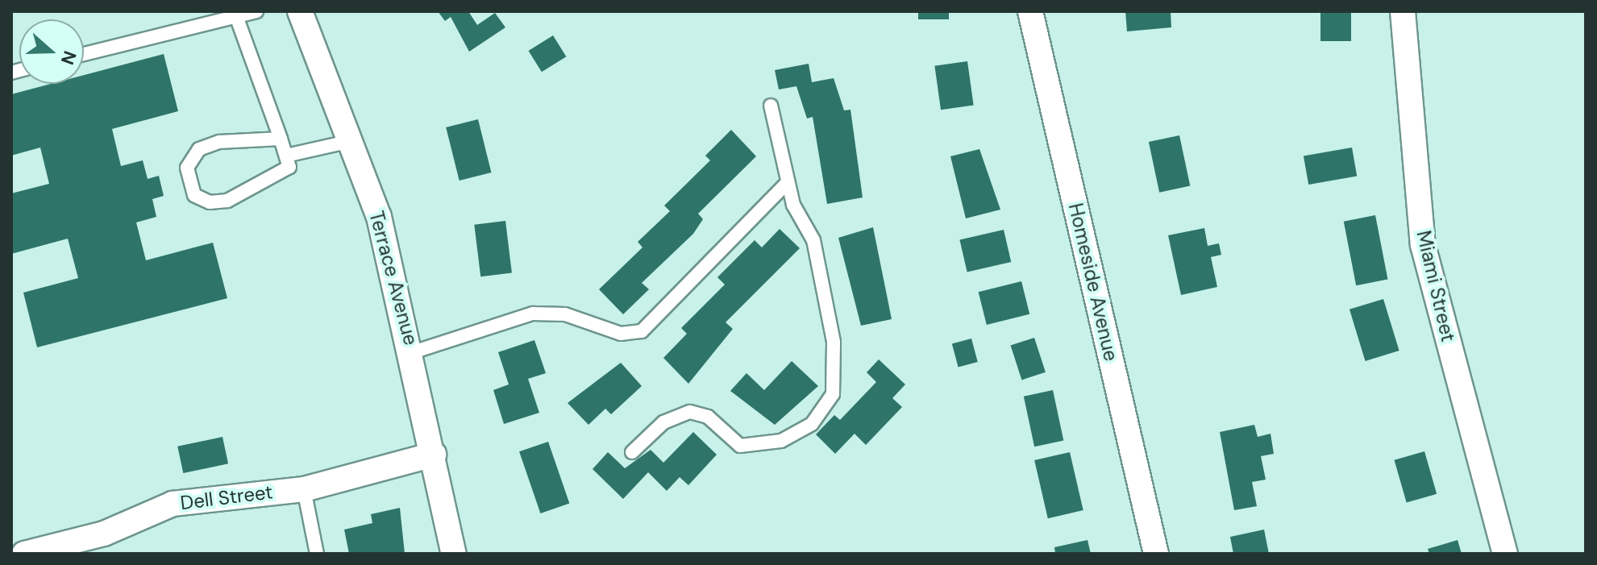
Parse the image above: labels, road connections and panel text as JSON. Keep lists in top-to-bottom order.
{
  "streets": {
    "street": [
      "Terrace Avenue",
      "Homeside Avenue",
      "Miami Street",
      "Dell Street"
    ]
  },
  "crossings": [
    ["Terrace Avenue", "Dell Street"]
  ],
  "north": "right"
}
